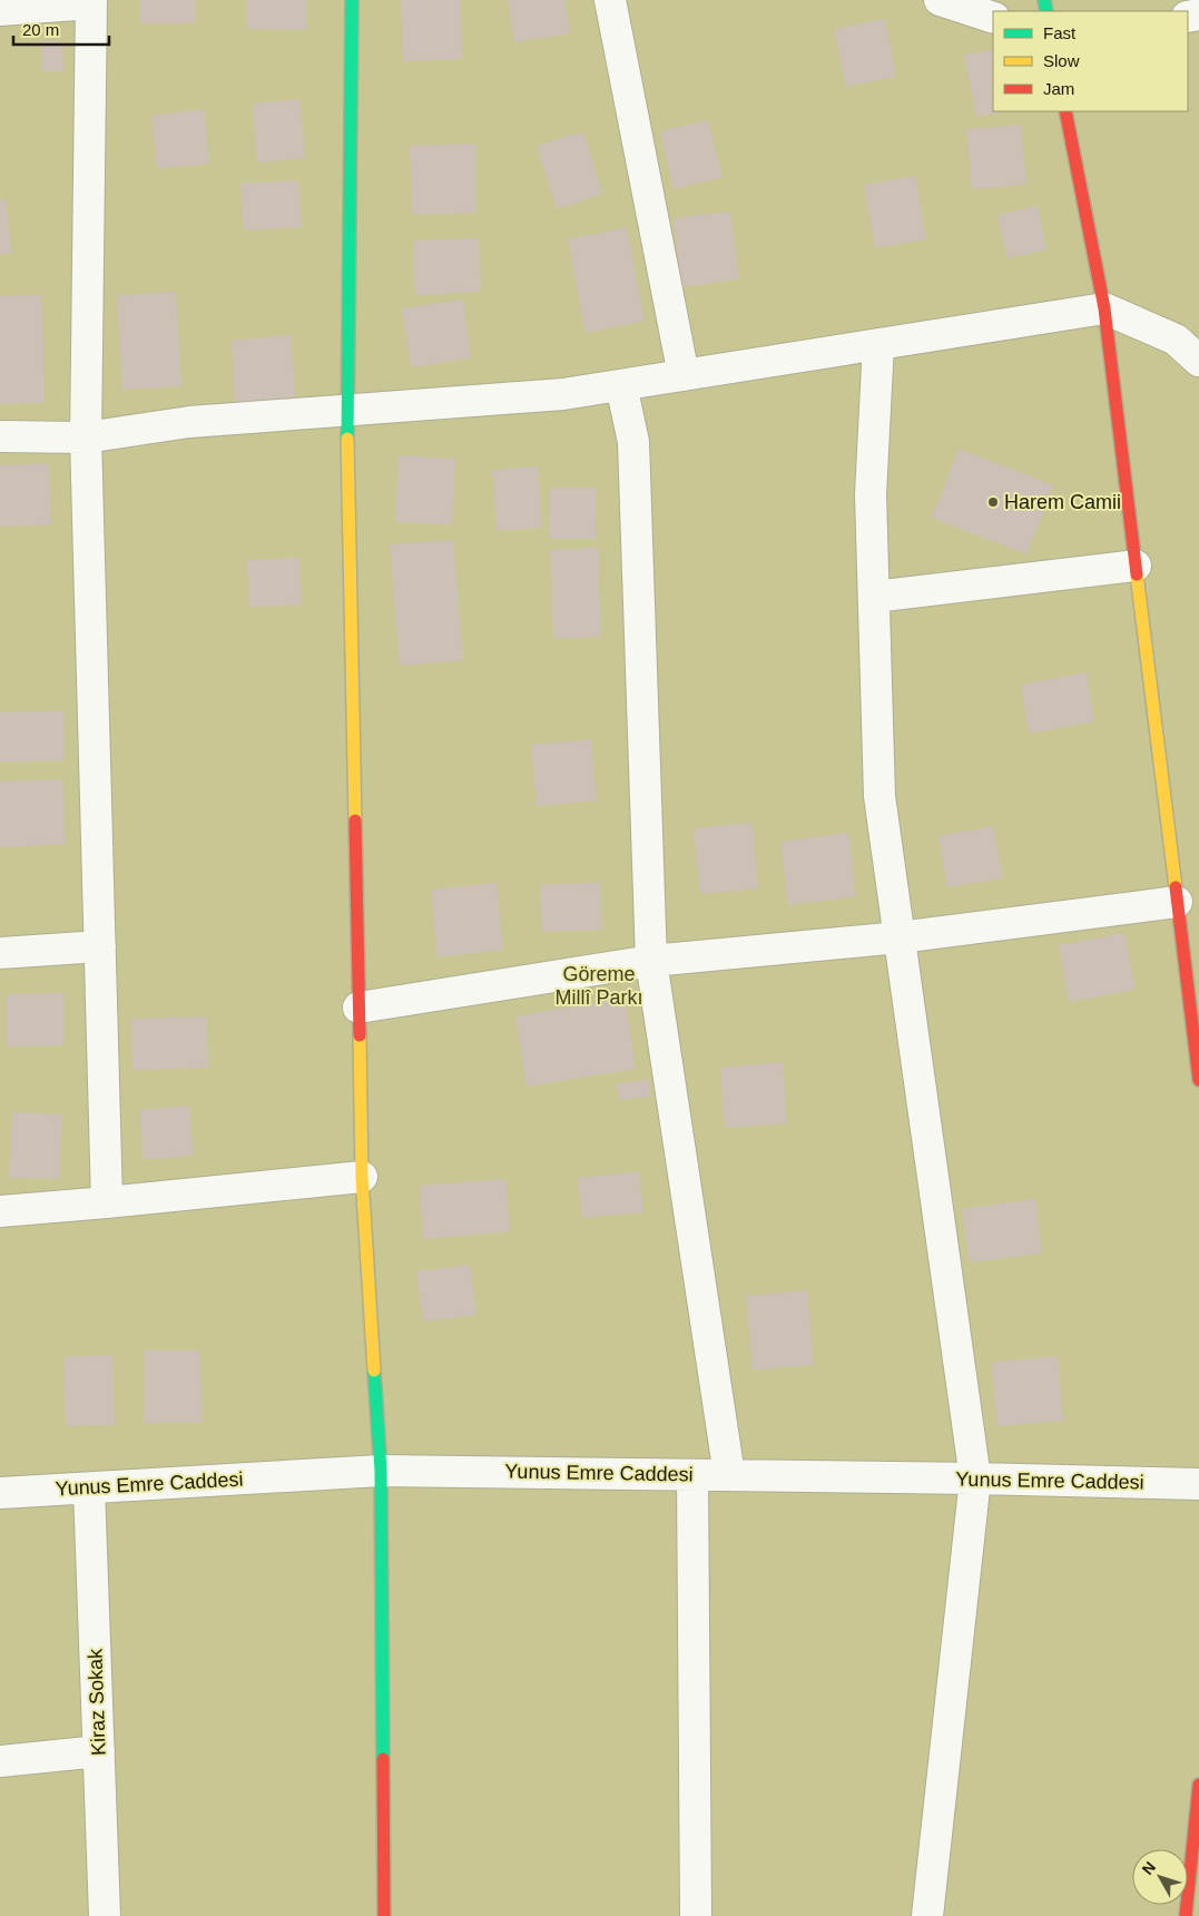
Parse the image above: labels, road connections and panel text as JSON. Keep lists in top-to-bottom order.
{
  "streets": {
    "street": ["Yunus Emre Caddesi", "Kiraz Sokak"]
  },
  "crossings": [
    ["Yunus Emre Caddesi", "Kiraz Sokak"]
  ],
  "parks": ["Göreme Millî Parkı"],
  "places": ["Harem Camii"],
  "legend": ["Fast", "Slow", "Jam"],
  "scale_bar": "20 m",
  "north": "top left"
}
